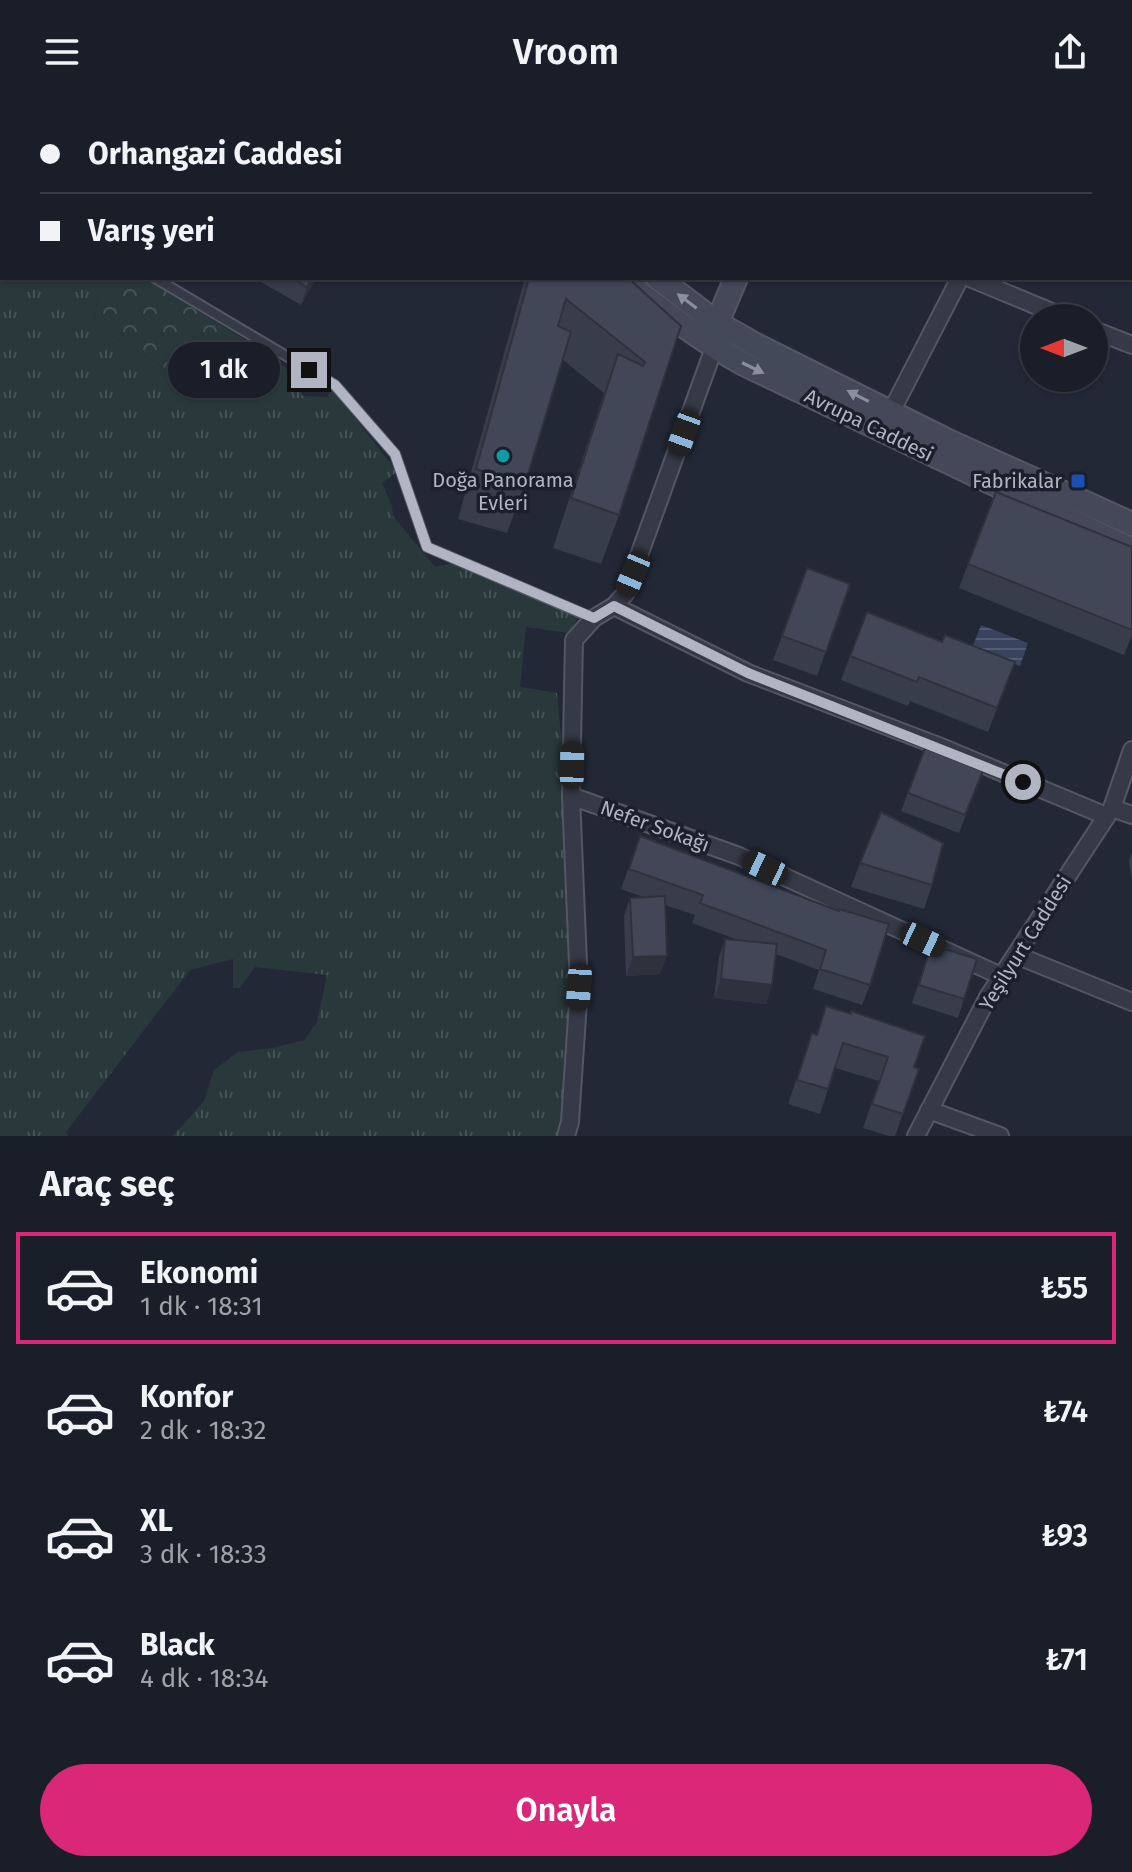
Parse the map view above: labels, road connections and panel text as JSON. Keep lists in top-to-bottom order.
{
  "streets": {
    "main road": ["Avrupa Caddesi"],
    "street": ["Nefer Sokağı", "Yeşilyurt Caddesi"]
  },
  "crossings": [
    ["Nefer Sokağı", "Yeşilyurt Caddesi"]
  ],
  "places": {
    "other": ["Doğa Panorama Evleri"],
    "transit": ["Fabrikalar"]
  },
  "north": "left",
  "page": {
    "header": "Vroom",
    "banner": ["Orhangazi Caddesi", "Varış yeri"],
    "bubble": "1 dk",
    "heading": "Araç seç",
    "list": [
      {
        "name": "Ekonomi",
        "note": "1 dk · 18:31",
        "value": "₺55"
      },
      {
        "name": "Konfor",
        "note": "2 dk · 18:32",
        "value": "₺74"
      },
      {
        "name": "XL",
        "note": "3 dk · 18:33",
        "value": "₺93"
      },
      {
        "name": "Black",
        "note": "4 dk · 18:34",
        "value": "₺71"
      }
    ],
    "buttons": "Onayla"
  }
}
